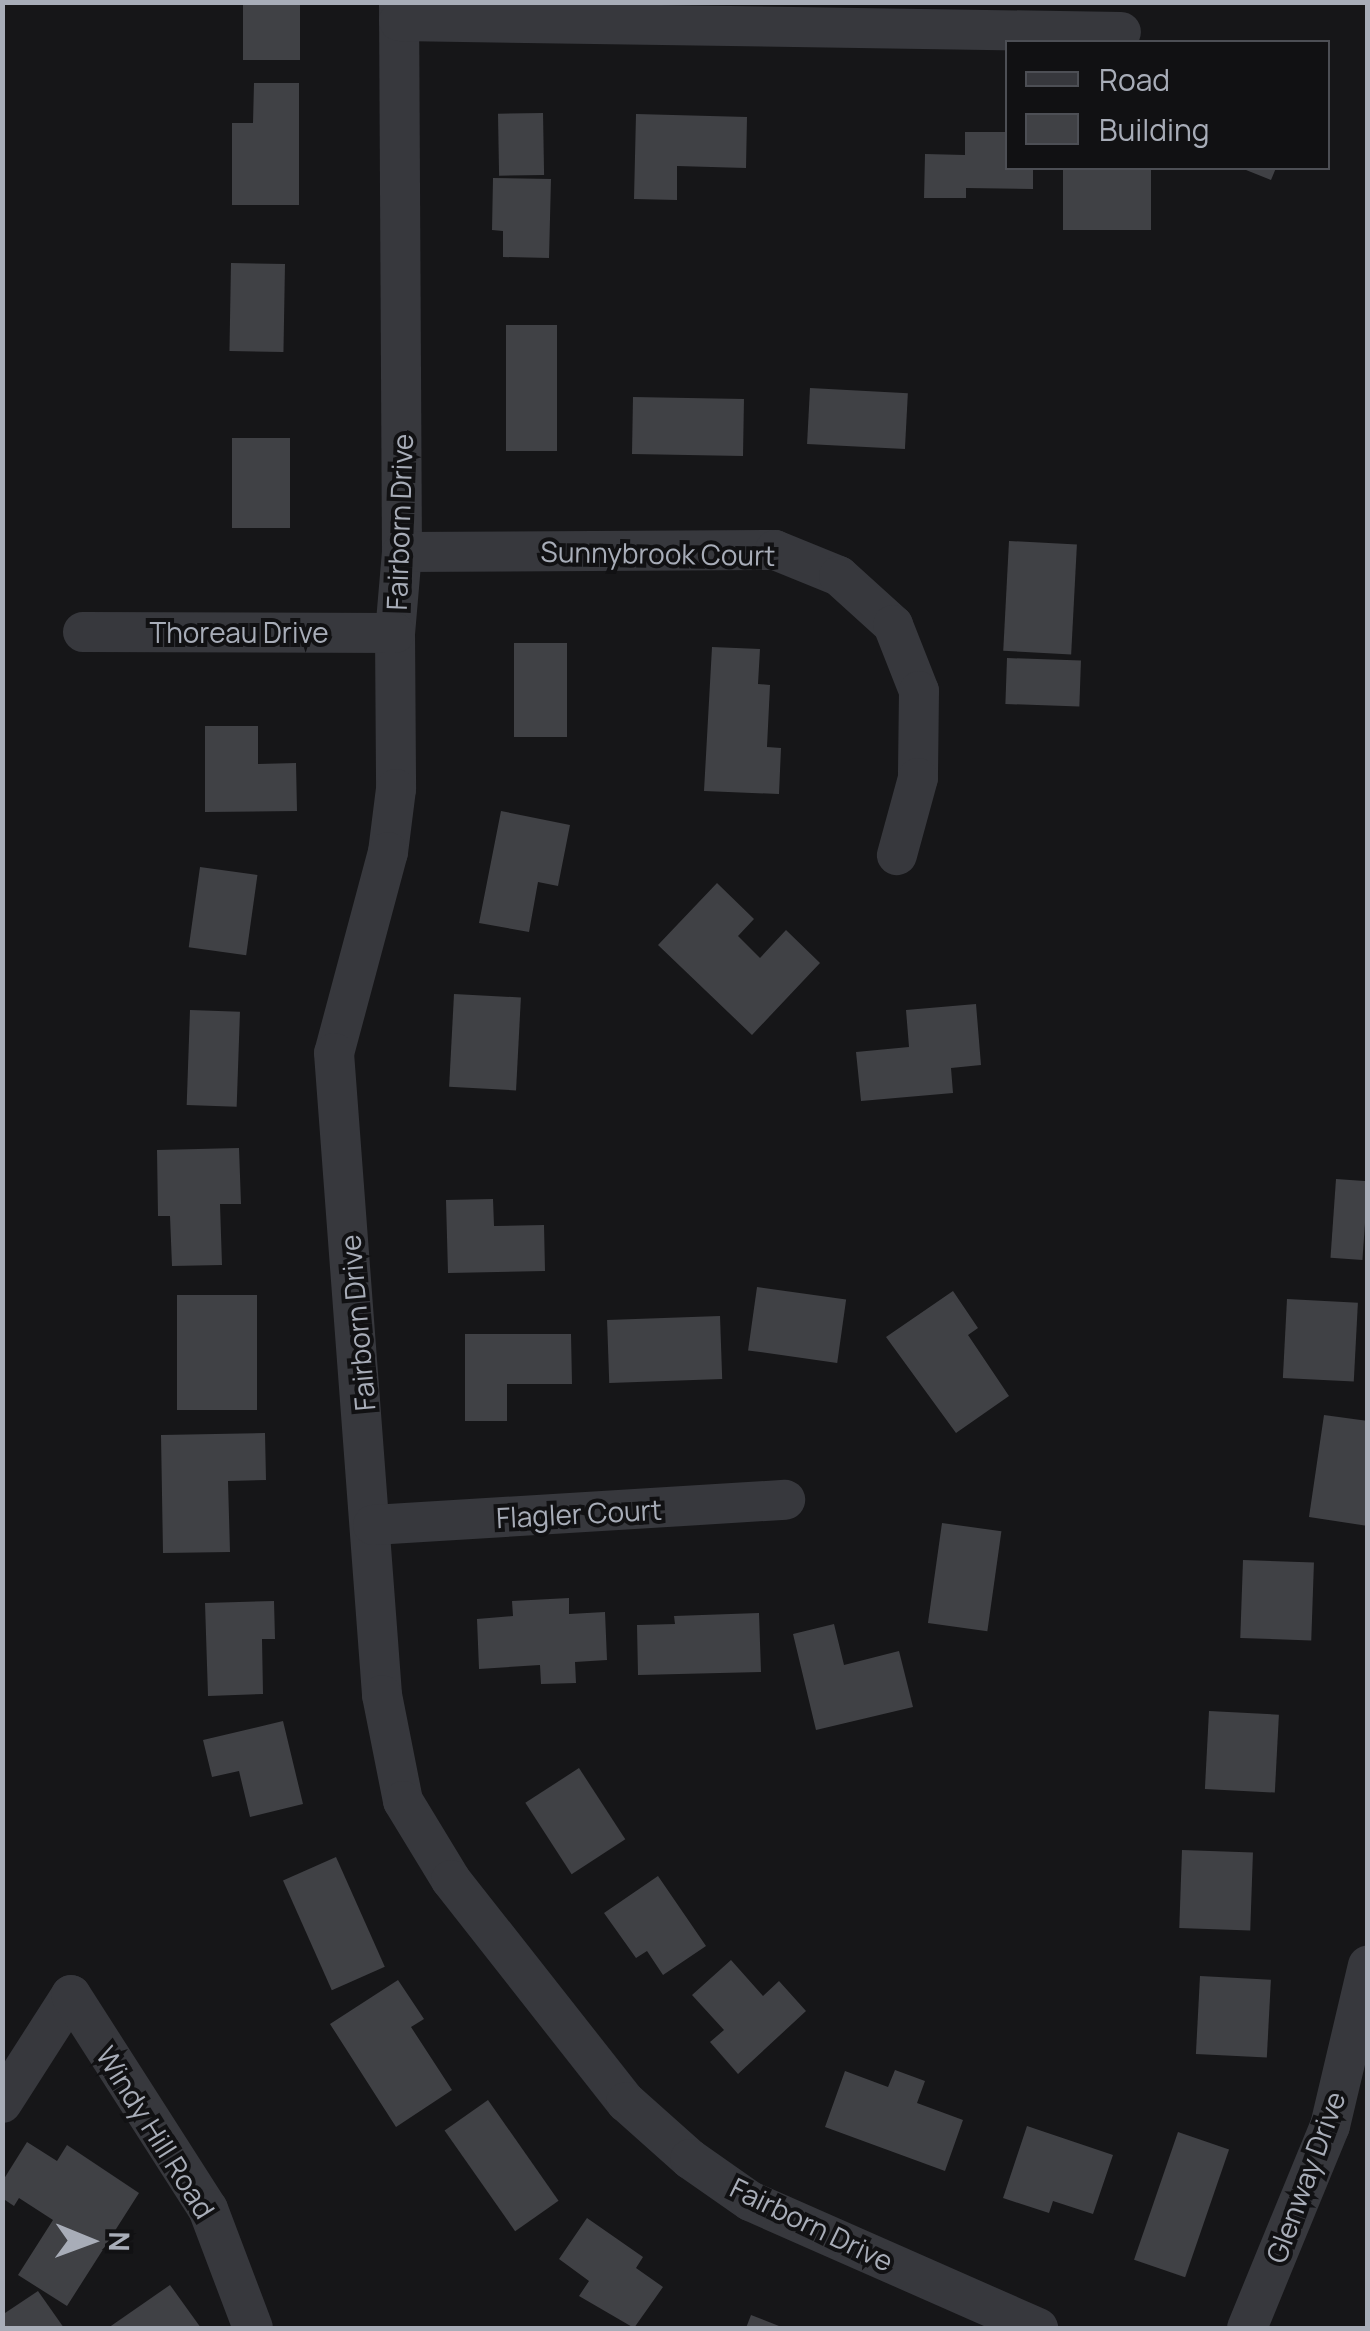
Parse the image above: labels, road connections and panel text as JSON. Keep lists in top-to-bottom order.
{
  "streets": {
    "street": [
      "Fairborn Drive",
      "Sunnybrook Court",
      "Thoreau Drive",
      "Flagler Court",
      "Windy Hill Road",
      "Glenway Drive"
    ]
  },
  "crossings": [
    ["Fairborn Drive", "Sunnybrook Court"],
    ["Fairborn Drive", "Thoreau Drive"],
    ["Fairborn Drive", "Flagler Court"]
  ],
  "legend": ["Road", "Building"],
  "north": "right"
}
